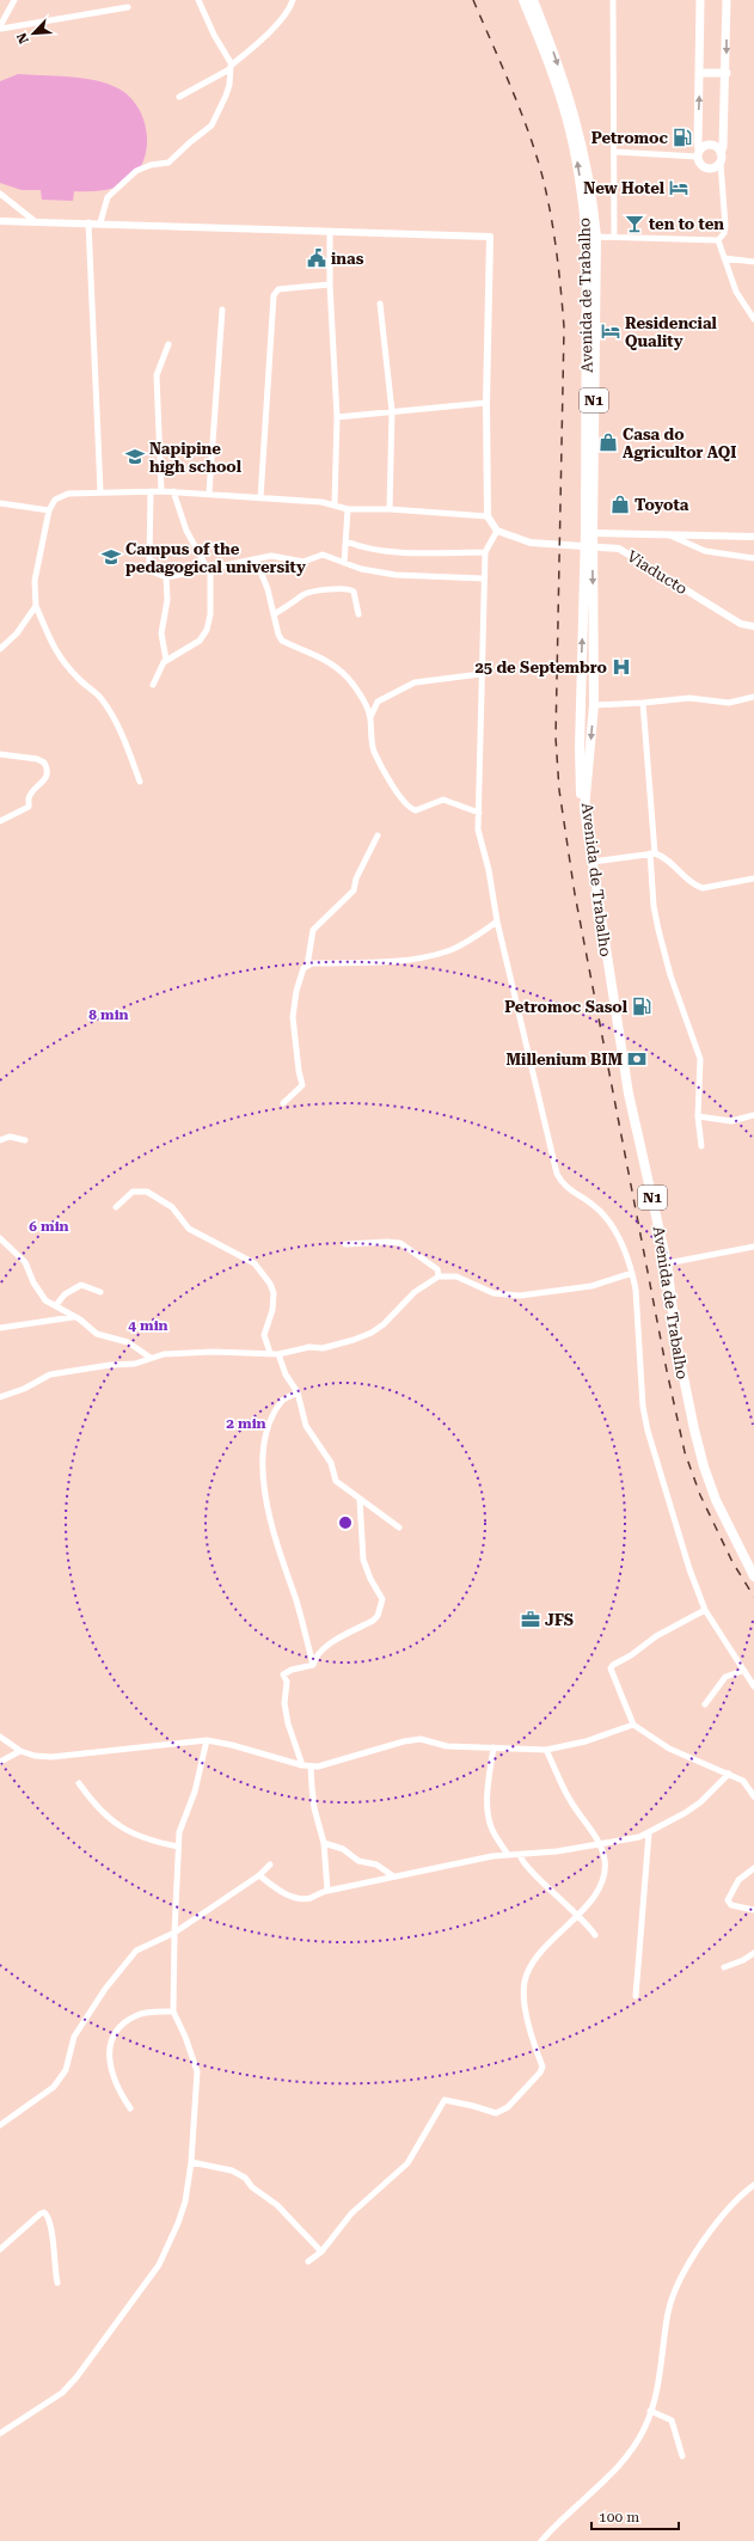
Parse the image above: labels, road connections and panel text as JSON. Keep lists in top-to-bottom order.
{
  "streets": {
    "highway": ["Avenida de Trabalho", "N1"],
    "street": ["Viaducto"]
  },
  "crossings": [
    ["Avenida de Trabalho", "Viaducto"]
  ],
  "places": {
    "fuel station": ["Petromoc", "Petromoc Sasol"],
    "hotel": ["New Hotel", "Residencial Quality"],
    "bar": ["ten to ten"],
    "public building": ["inas"],
    "shop": ["Casa do Agricultor AQI", "Toyota"],
    "school or university": ["Napipine high school", "Campus of the pedagogical university"],
    "hospital": ["25 de Septembro"],
    "bank": ["Millenium BIM"],
    "office": ["JFS"]
  },
  "scale_bar": "100 m",
  "north": "bottom left",
  "rings": [
    "8 min",
    "6 min",
    "4 min",
    "2 min"
  ]
}
